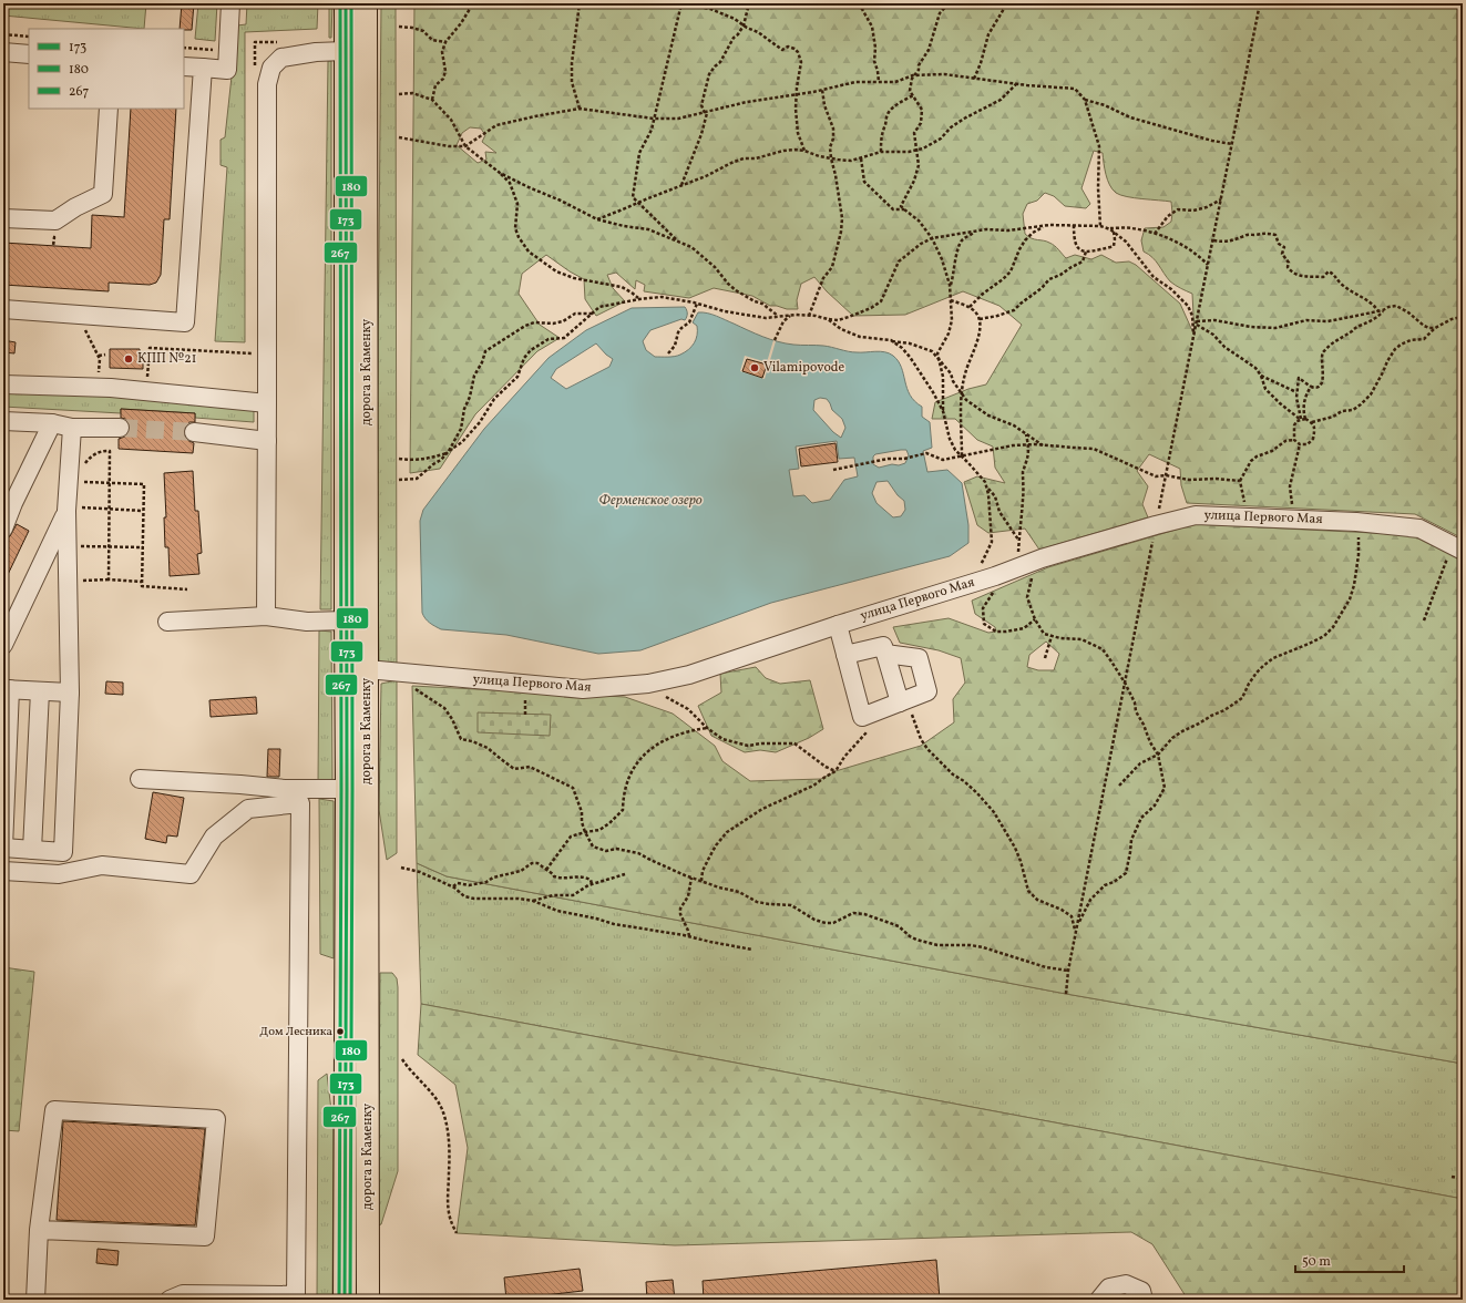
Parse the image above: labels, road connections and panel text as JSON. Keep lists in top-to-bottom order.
{
  "streets": {
    "main road": ["дорога в Каменку"],
    "street": ["улица Первого Мая"]
  },
  "crossings": [
    ["дорога в Каменку", "улица Первого Мая"]
  ],
  "water": ["Ферменское озеро"],
  "places": ["КПП №21", "Vilamipovode", "Дом Лесника"],
  "lines": ["transit line 173", "transit line 180", "transit line 267"],
  "legend": ["173", "180", "267"],
  "scale_bar": "50 m"
}
